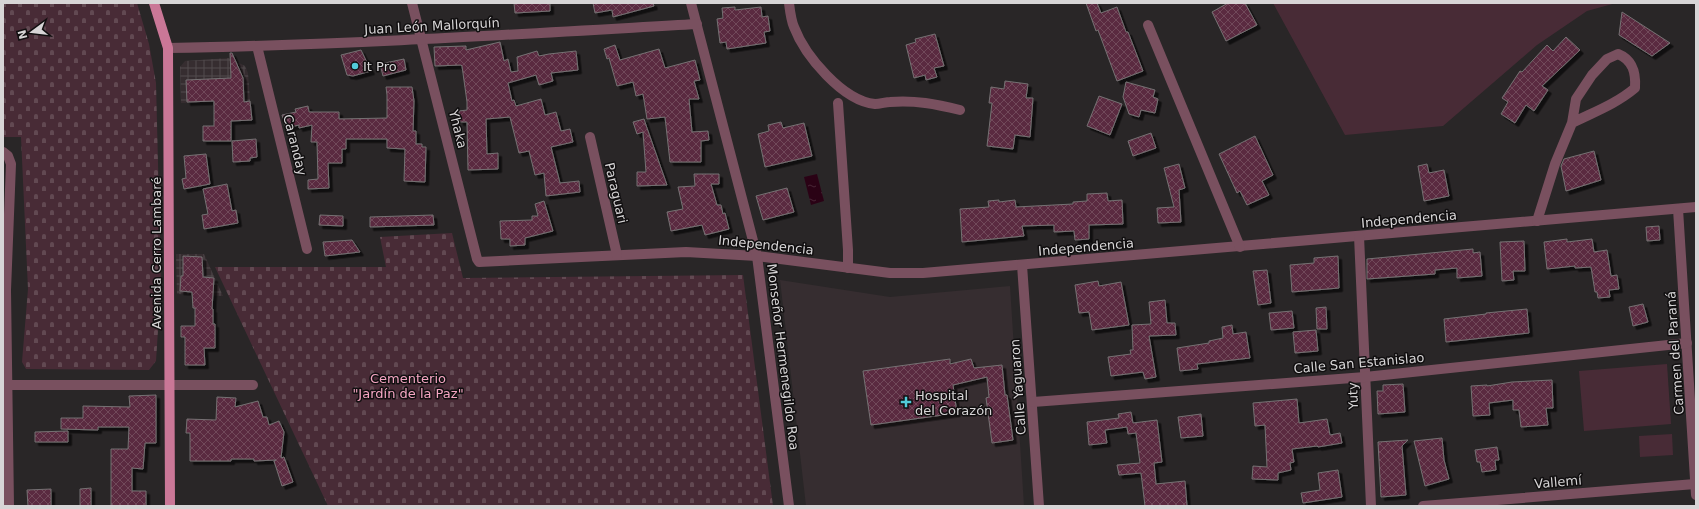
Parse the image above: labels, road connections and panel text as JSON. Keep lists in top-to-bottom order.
{
  "streets": {
    "main road": ["Avenida Cerro Lambaré"],
    "street": [
      "Juan León Mallorquín",
      "Yhaka",
      "Caranday",
      "Paraguari",
      "Independencia",
      "Carmen del Paraná",
      "Monseñor Hermenegildo Roa",
      "Calle San Estanislao",
      "Calle Yaguaron",
      "Yuty",
      "Vallemí"
    ]
  },
  "crossings": [
    ["Juan León Mallorquín", "Yhaka"],
    ["Juan León Mallorquín", "Caranday"],
    ["Juan León Mallorquín", "Avenida Cerro Lambaré"],
    ["Juan León Mallorquín", "Monseñor Hermenegildo Roa"],
    ["Yhaka", "Independencia"],
    ["Paraguari", "Independencia"],
    ["Independencia", "Carmen del Paraná"],
    ["Independencia", "Monseñor Hermenegildo Roa"],
    ["Independencia", "Calle Yaguaron"],
    ["Independencia", "Yuty"],
    ["Carmen del Paraná", "Calle San Estanislao"],
    ["Carmen del Paraná", "Vallemí"],
    ["Calle San Estanislao", "Calle Yaguaron"],
    ["Calle San Estanislao", "Yuty"]
  ],
  "parks": ["Cementerio \"Jardín de la Paz\""],
  "places": {
    "other": ["It Pro"],
    "health": ["Hospital del Corazón"]
  },
  "north": "left"
}
